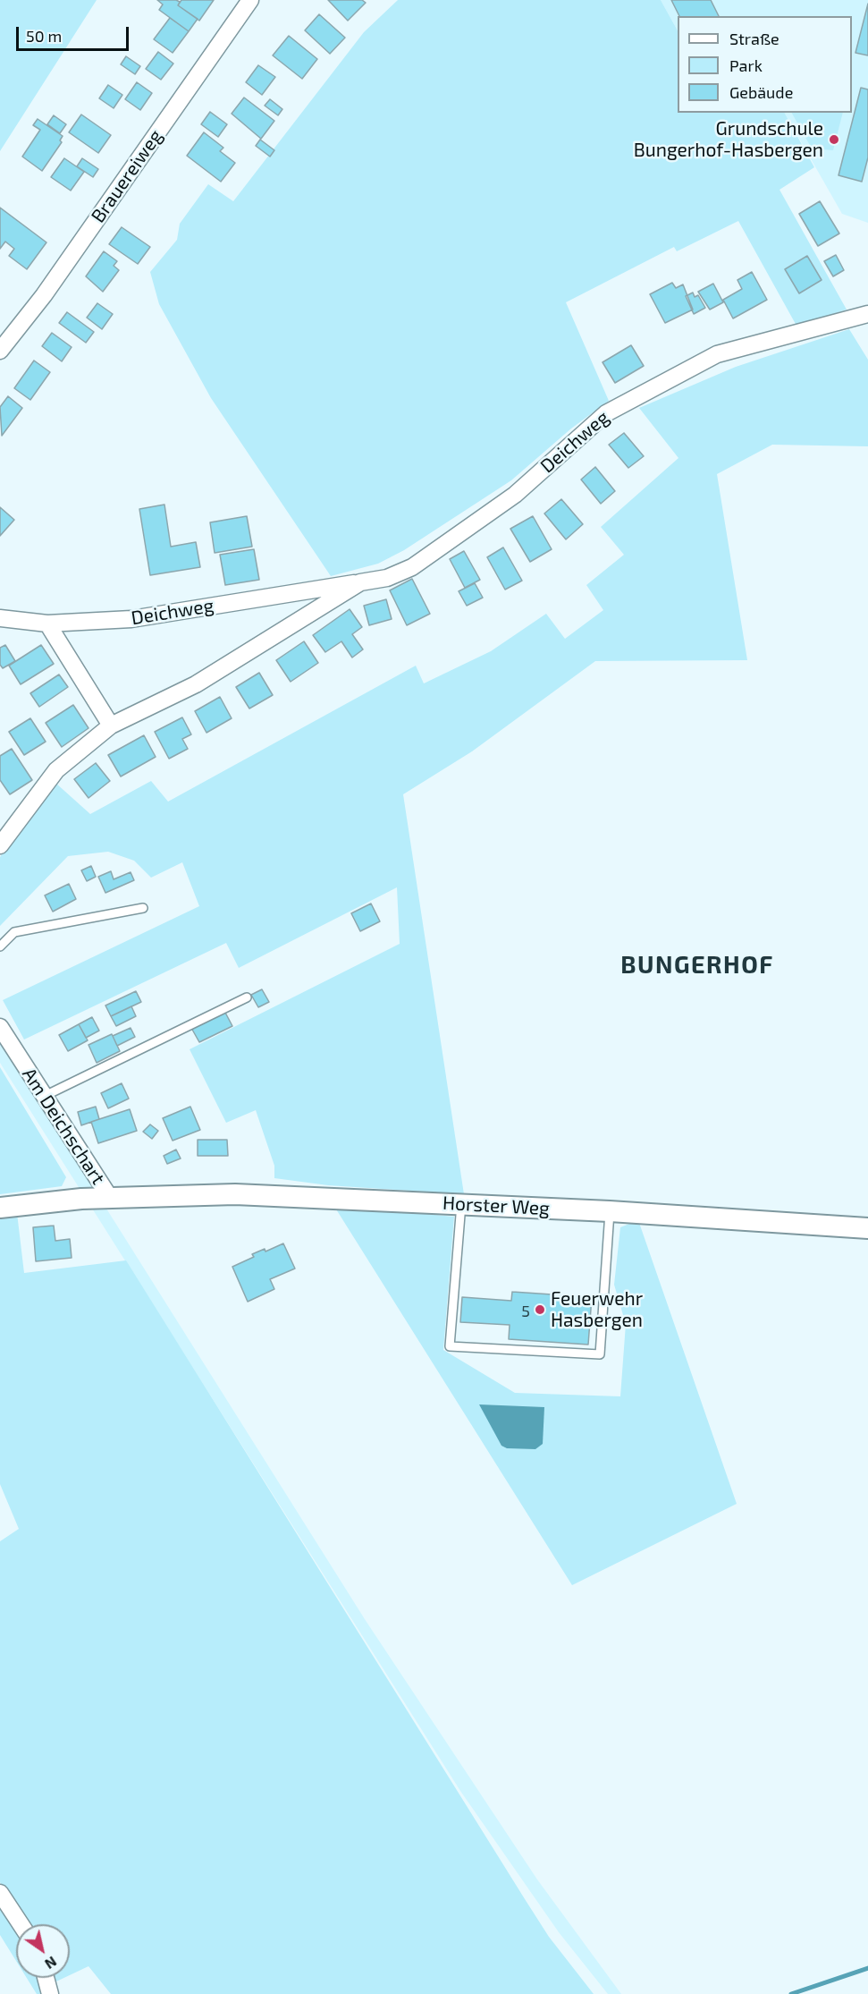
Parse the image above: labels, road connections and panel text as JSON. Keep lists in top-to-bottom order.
{
  "streets": {
    "street": [
      "Brauereiweg",
      "Deichweg",
      "Am Deichschart",
      "Horster Weg"
    ]
  },
  "crossings": [
    ["Am Deichschart", "Horster Weg"]
  ],
  "districts": ["BUNGERHOF"],
  "places": ["Grundschule Bungerhof-Hasbergen", "Feuerwehr Hasbergen"],
  "house_numbers": ["5"],
  "legend": ["Straße", "Park", "Gebäude"],
  "scale_bar": "50 m",
  "north": "bottom right"
}
